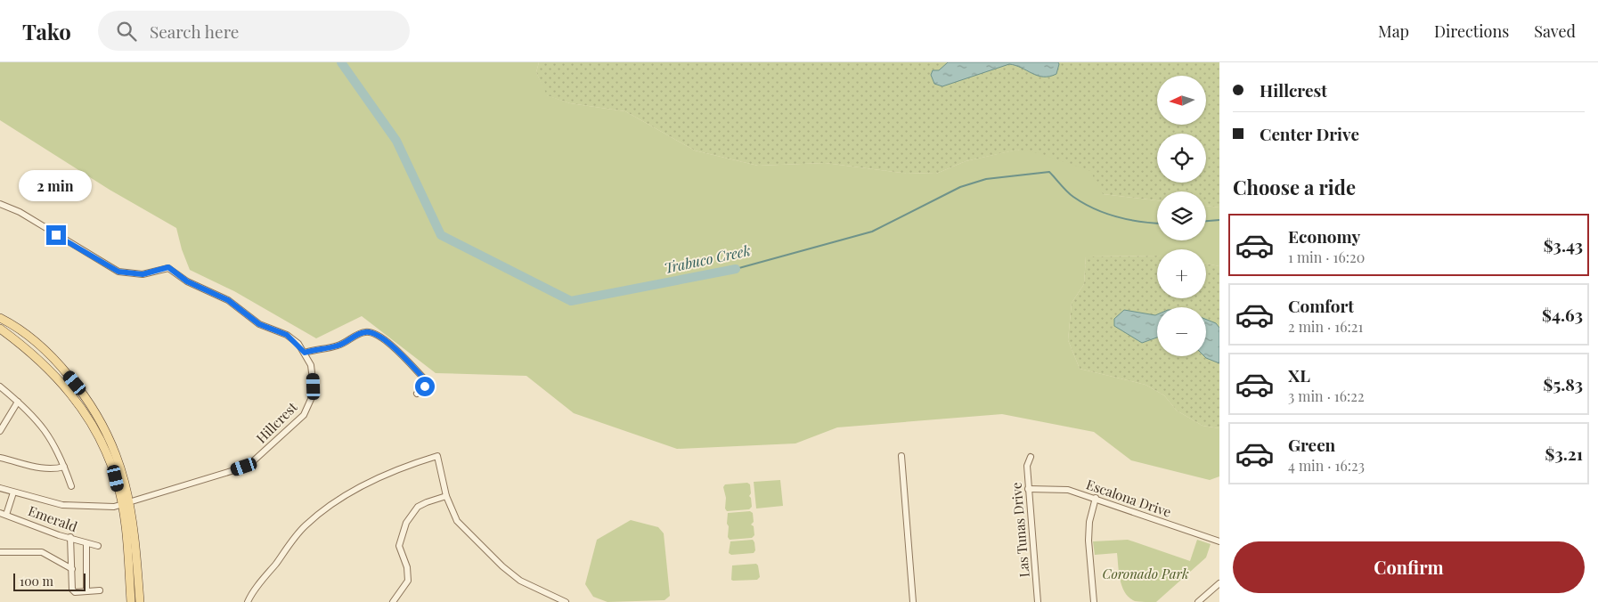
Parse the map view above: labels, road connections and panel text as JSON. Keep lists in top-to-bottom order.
{
  "streets": {
    "street": [
      "Hillcrest",
      "Escalona Drive",
      "Emerald",
      "Las Tunas Drive"
    ]
  },
  "crossings": [
    ["Escalona Drive", "Las Tunas Drive"]
  ],
  "water": ["Trabuco Creek"],
  "parks": ["Coronado Park"],
  "scale_bar": "100 m",
  "north": "left",
  "page": {
    "header": "Tako",
    "search": "Search here",
    "nav": ["Map", "Directions", "Saved"],
    "banner": ["Hillcrest", "Center Drive"],
    "map_buttons": ["+", "−"],
    "heading": "Choose a ride",
    "bubble": "2 min",
    "list": [
      {
        "name": "Economy",
        "note": "1 min · 16:20",
        "value": "$3.43"
      },
      {
        "name": "Comfort",
        "note": "2 min · 16:21",
        "value": "$4.63"
      },
      {
        "name": "XL",
        "note": "3 min · 16:22",
        "value": "$5.83"
      },
      {
        "name": "Green",
        "note": "4 min · 16:23",
        "value": "$3.21"
      }
    ],
    "buttons": "Confirm",
    "scale": "100 m"
  }
}
